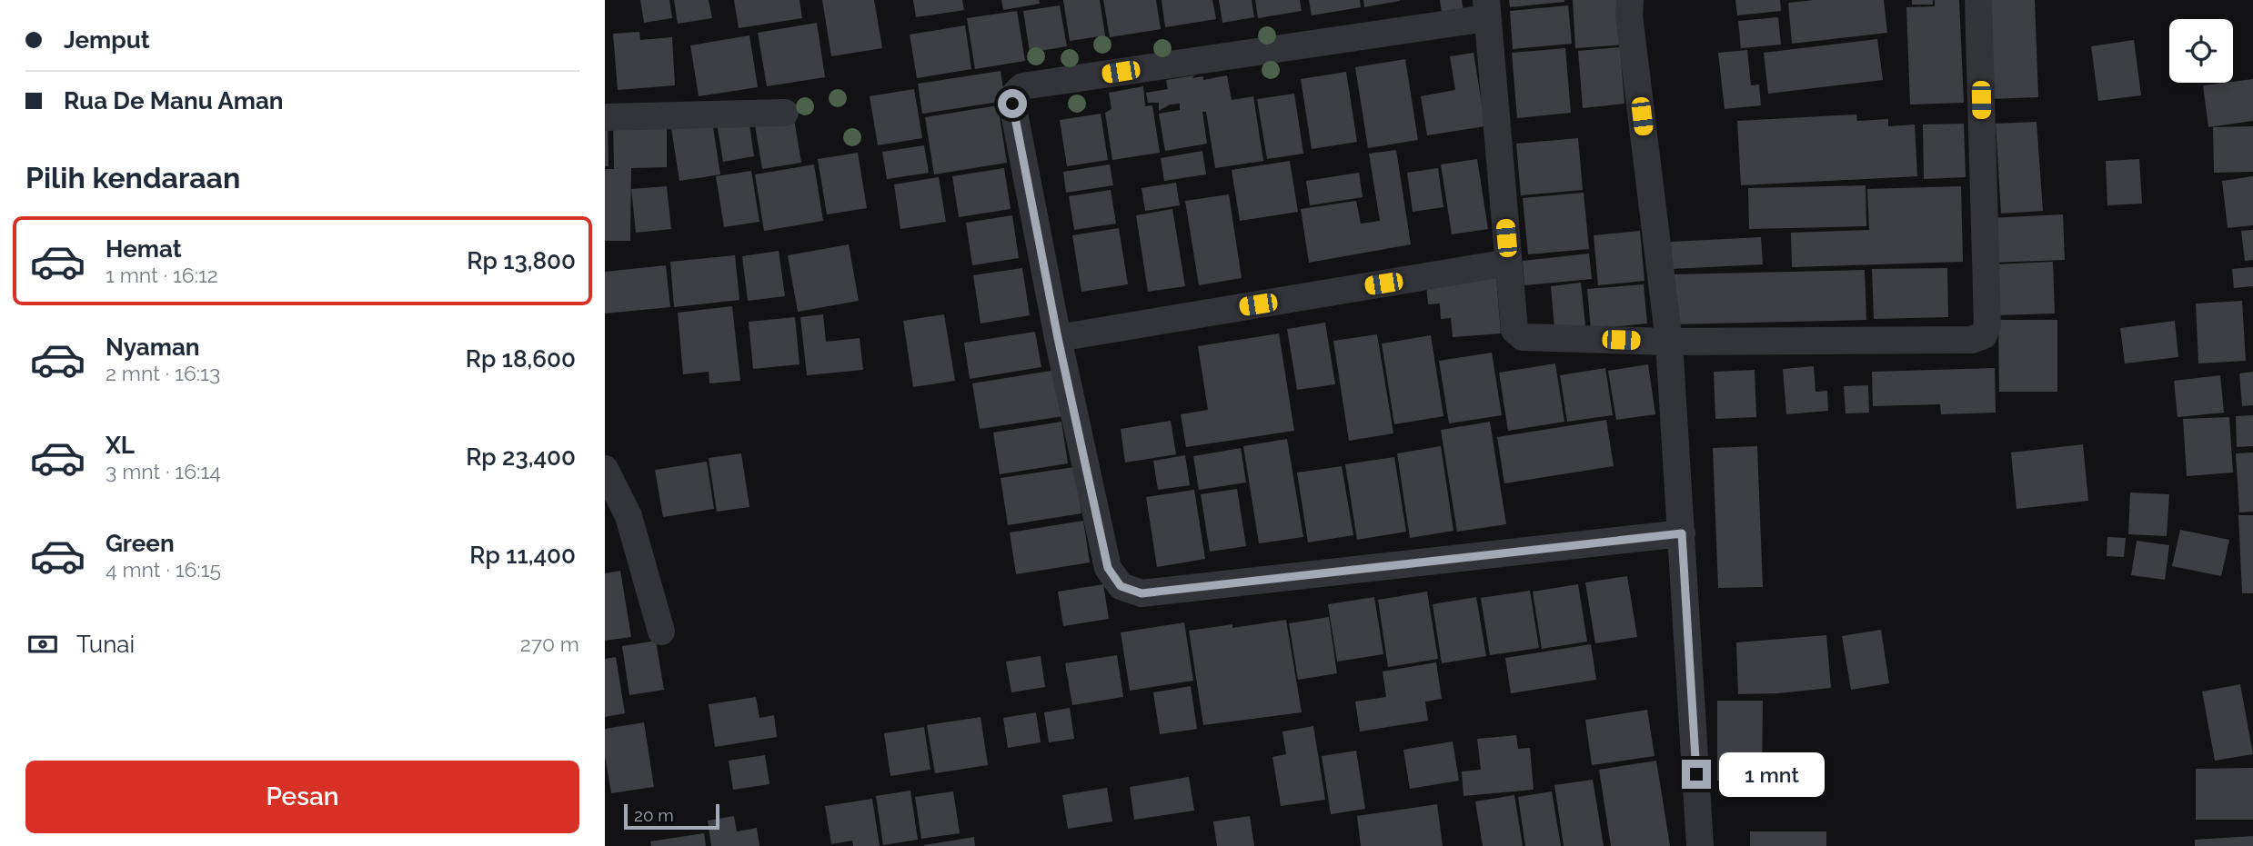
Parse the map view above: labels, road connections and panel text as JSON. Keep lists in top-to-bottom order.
{
  "scale_bar": "20 m",
  "page": {
    "banner": ["Jemput", "Rua De Manu Aman"],
    "heading": "Pilih kendaraan",
    "list": [
      {
        "name": "Hemat",
        "note": "1 mnt · 16:12",
        "value": "Rp 13,800"
      },
      {
        "name": "Nyaman",
        "note": "2 mnt · 16:13",
        "value": "Rp 18,600"
      },
      {
        "name": "XL",
        "note": "3 mnt · 16:14",
        "value": "Rp 23,400"
      },
      {
        "name": "Green",
        "note": "4 mnt · 16:15",
        "value": "Rp 11,400"
      }
    ],
    "pay": ["Tunai", "270 m"],
    "buttons": "Pesan",
    "bubble": "1 mnt",
    "scale": "20 m"
  }
}
